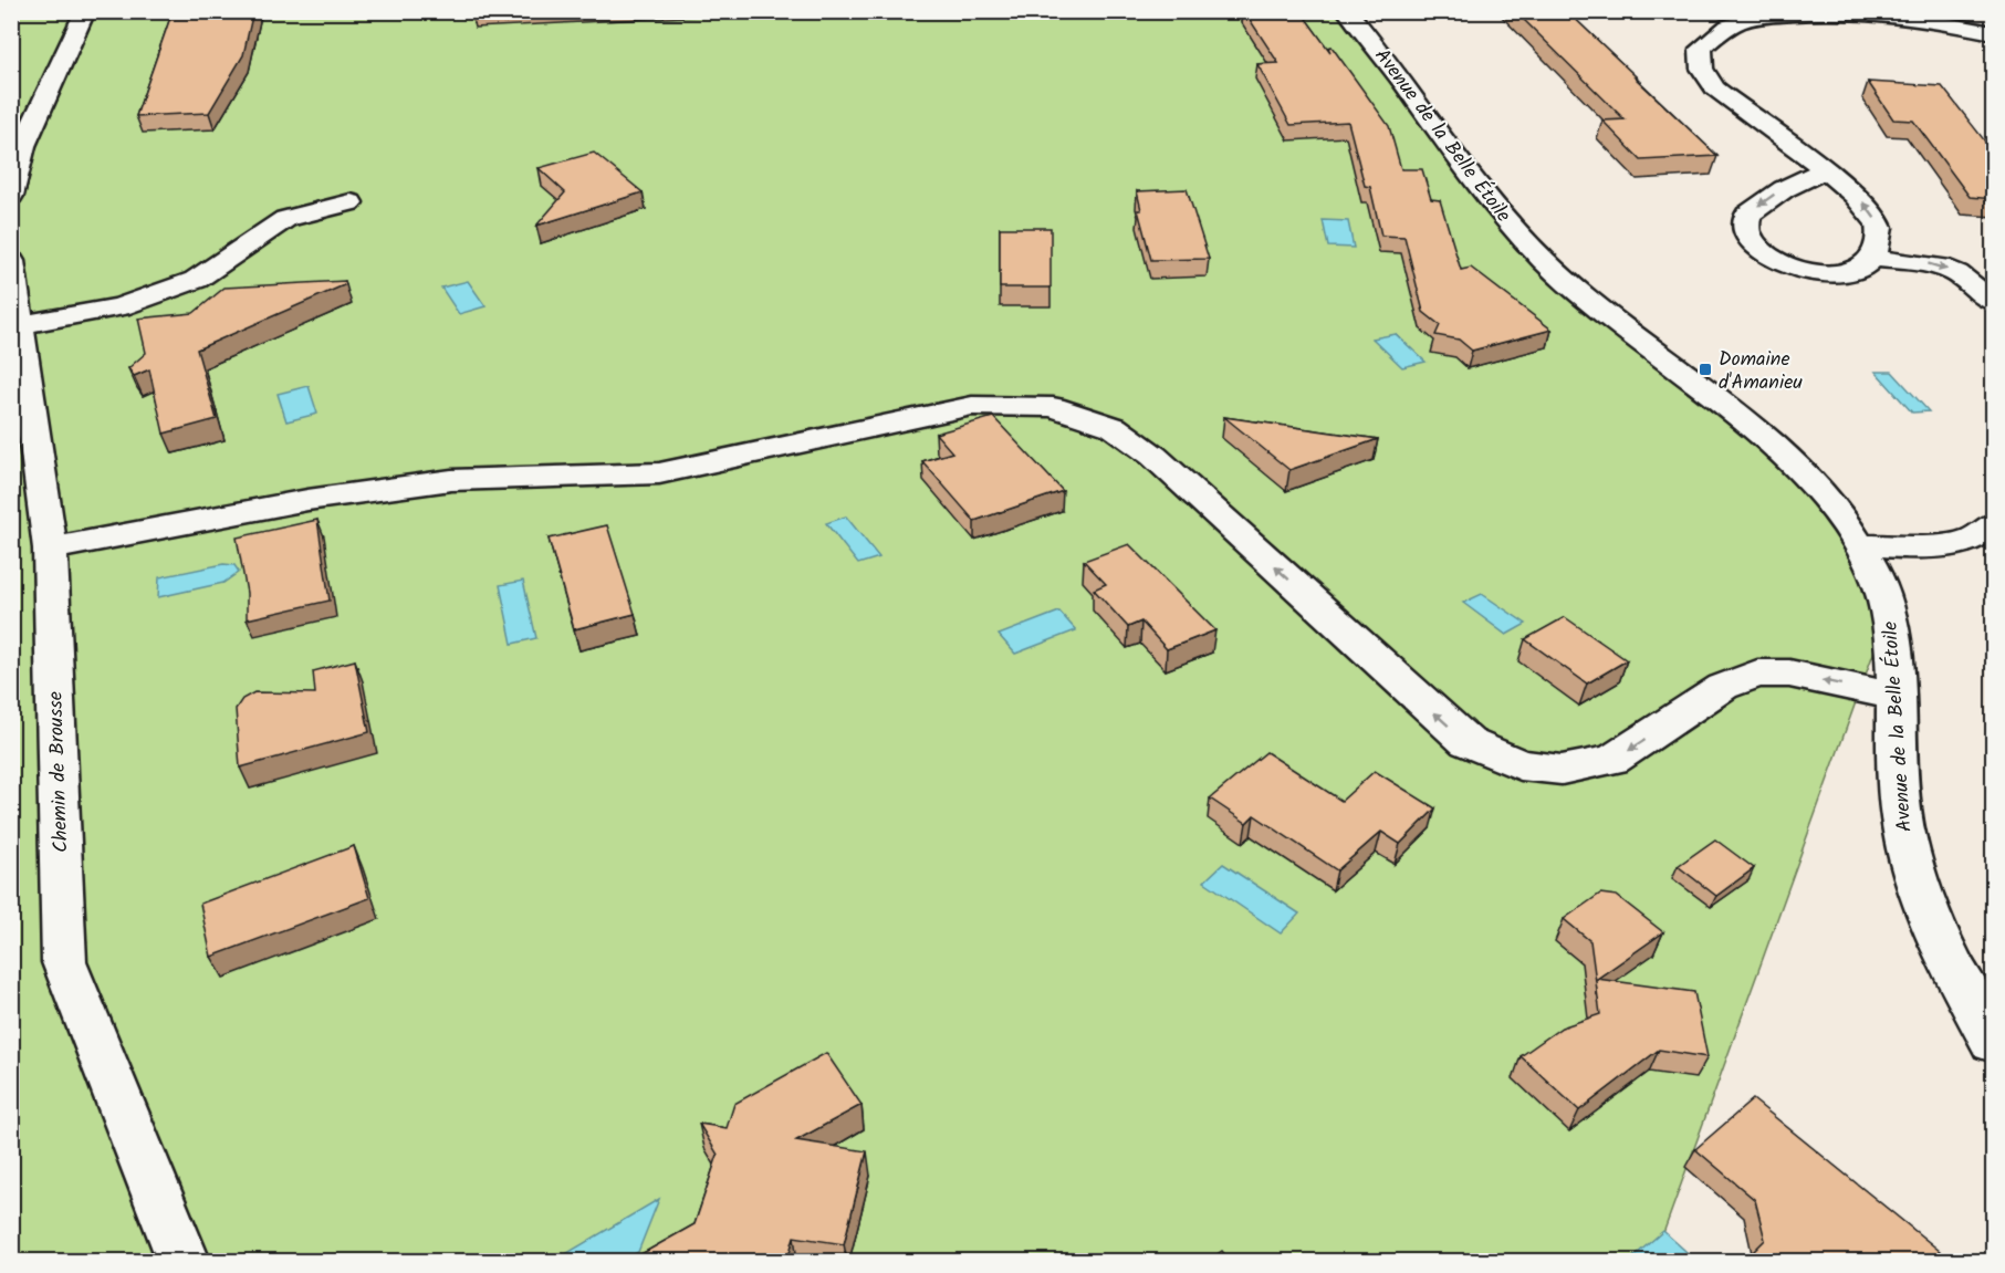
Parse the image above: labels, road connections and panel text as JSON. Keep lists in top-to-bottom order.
{
  "streets": {
    "street": ["Avenue de la Belle Étoile", "Chemin de Brousse"]
  },
  "places": {
    "transit": ["Domaine d'Amanieu"]
  }
}
